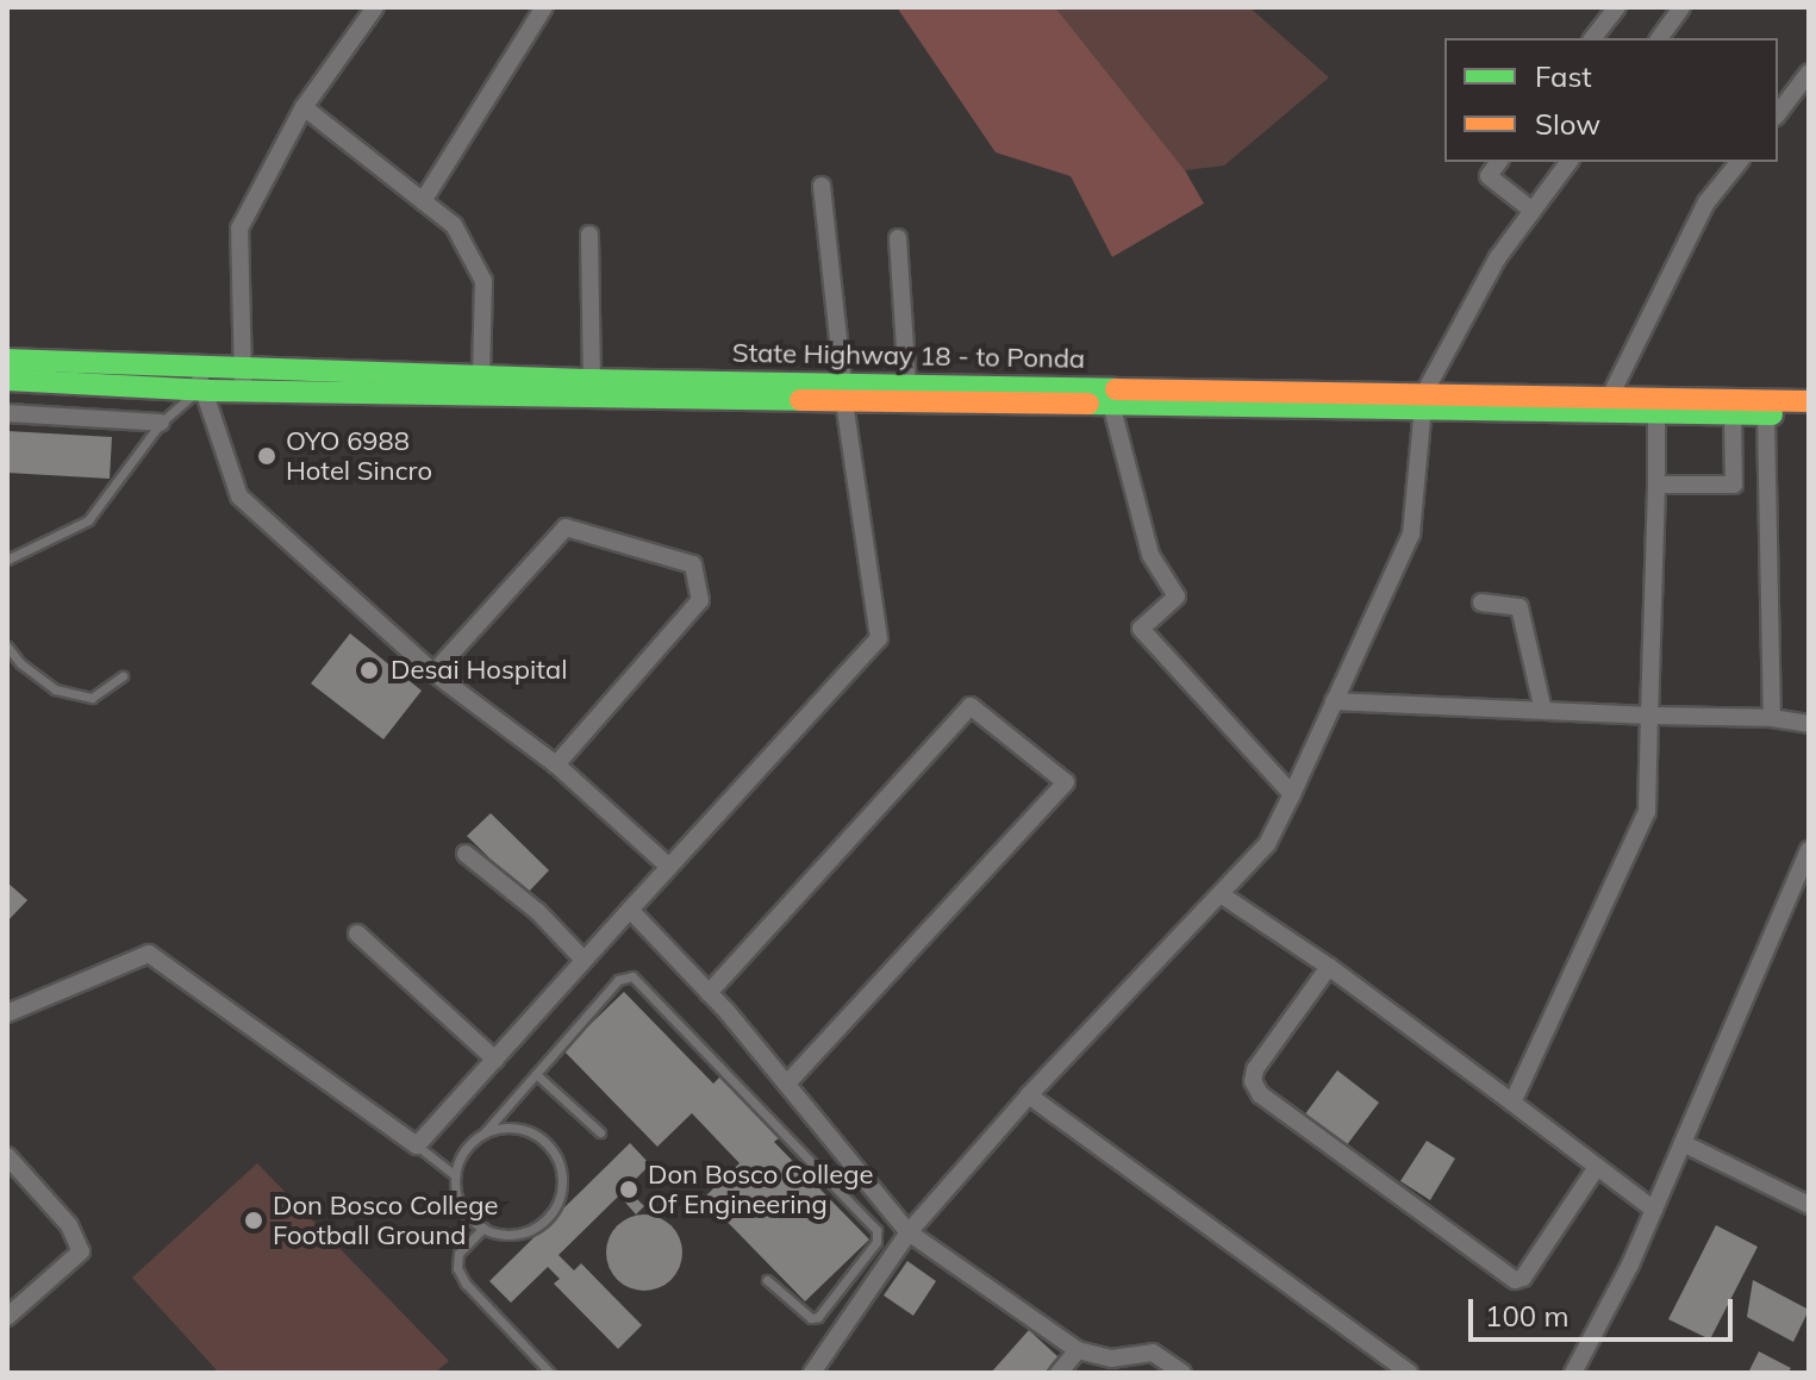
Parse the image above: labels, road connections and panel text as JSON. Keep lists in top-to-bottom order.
{
  "streets": {
    "main road": ["State Highway 18 - to Ponda"]
  },
  "places": [
    "OYO 6988 Hotel Sincro",
    "Desai Hospital",
    "Don Bosco College Of Engineering",
    "Don Bosco College Football Ground"
  ],
  "legend": ["Fast", "Slow"],
  "scale_bar": "100 m"
}
